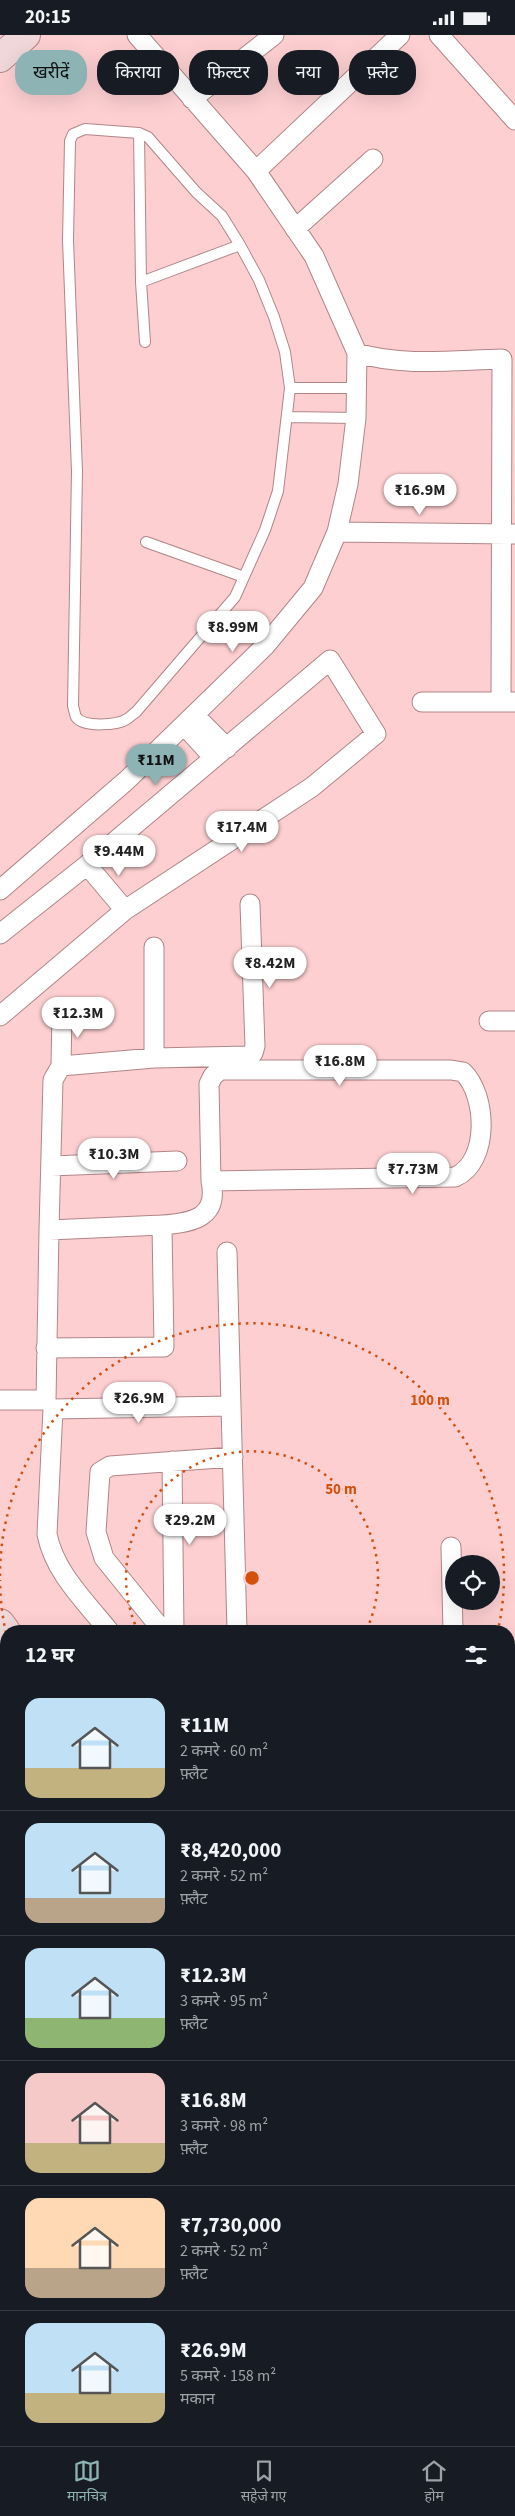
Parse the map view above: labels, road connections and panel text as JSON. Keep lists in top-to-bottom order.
{
  "page": {
    "status": "20:15",
    "chip": [
      "खरीदें",
      "किराया",
      "फ़िल्टर",
      "नया",
      "फ़्लैट"
    ],
    "price": [
      "₹16.9M",
      "₹8.99M",
      "₹11M",
      "₹17.4M",
      "₹9.44M",
      "₹8.42M",
      "₹12.3M",
      "₹16.8M",
      "₹10.3M",
      "₹7.73M",
      "₹26.9M",
      "₹29.2M"
    ],
    "heading": "12 घर",
    "list": [
      {
        "name": "₹11M",
        "note": "2 कमरे · 60 m² · फ़्लैट"
      },
      {
        "name": "₹8,420,000",
        "note": "2 कमरे · 52 m² · फ़्लैट"
      },
      {
        "name": "₹12.3M",
        "note": "3 कमरे · 95 m² · फ़्लैट"
      },
      {
        "name": "₹16.8M",
        "note": "3 कमरे · 98 m² · फ़्लैट"
      },
      {
        "name": "₹7,730,000",
        "note": "2 कमरे · 52 m² · फ़्लैट"
      },
      {
        "name": "₹26.9M",
        "note": "5 कमरे · 158 m² · मकान"
      }
    ],
    "tabs": ["मानचित्र", "सहेजे गए", "होम"]
  },
  "rings": ["100 m", "50 m"]
}
